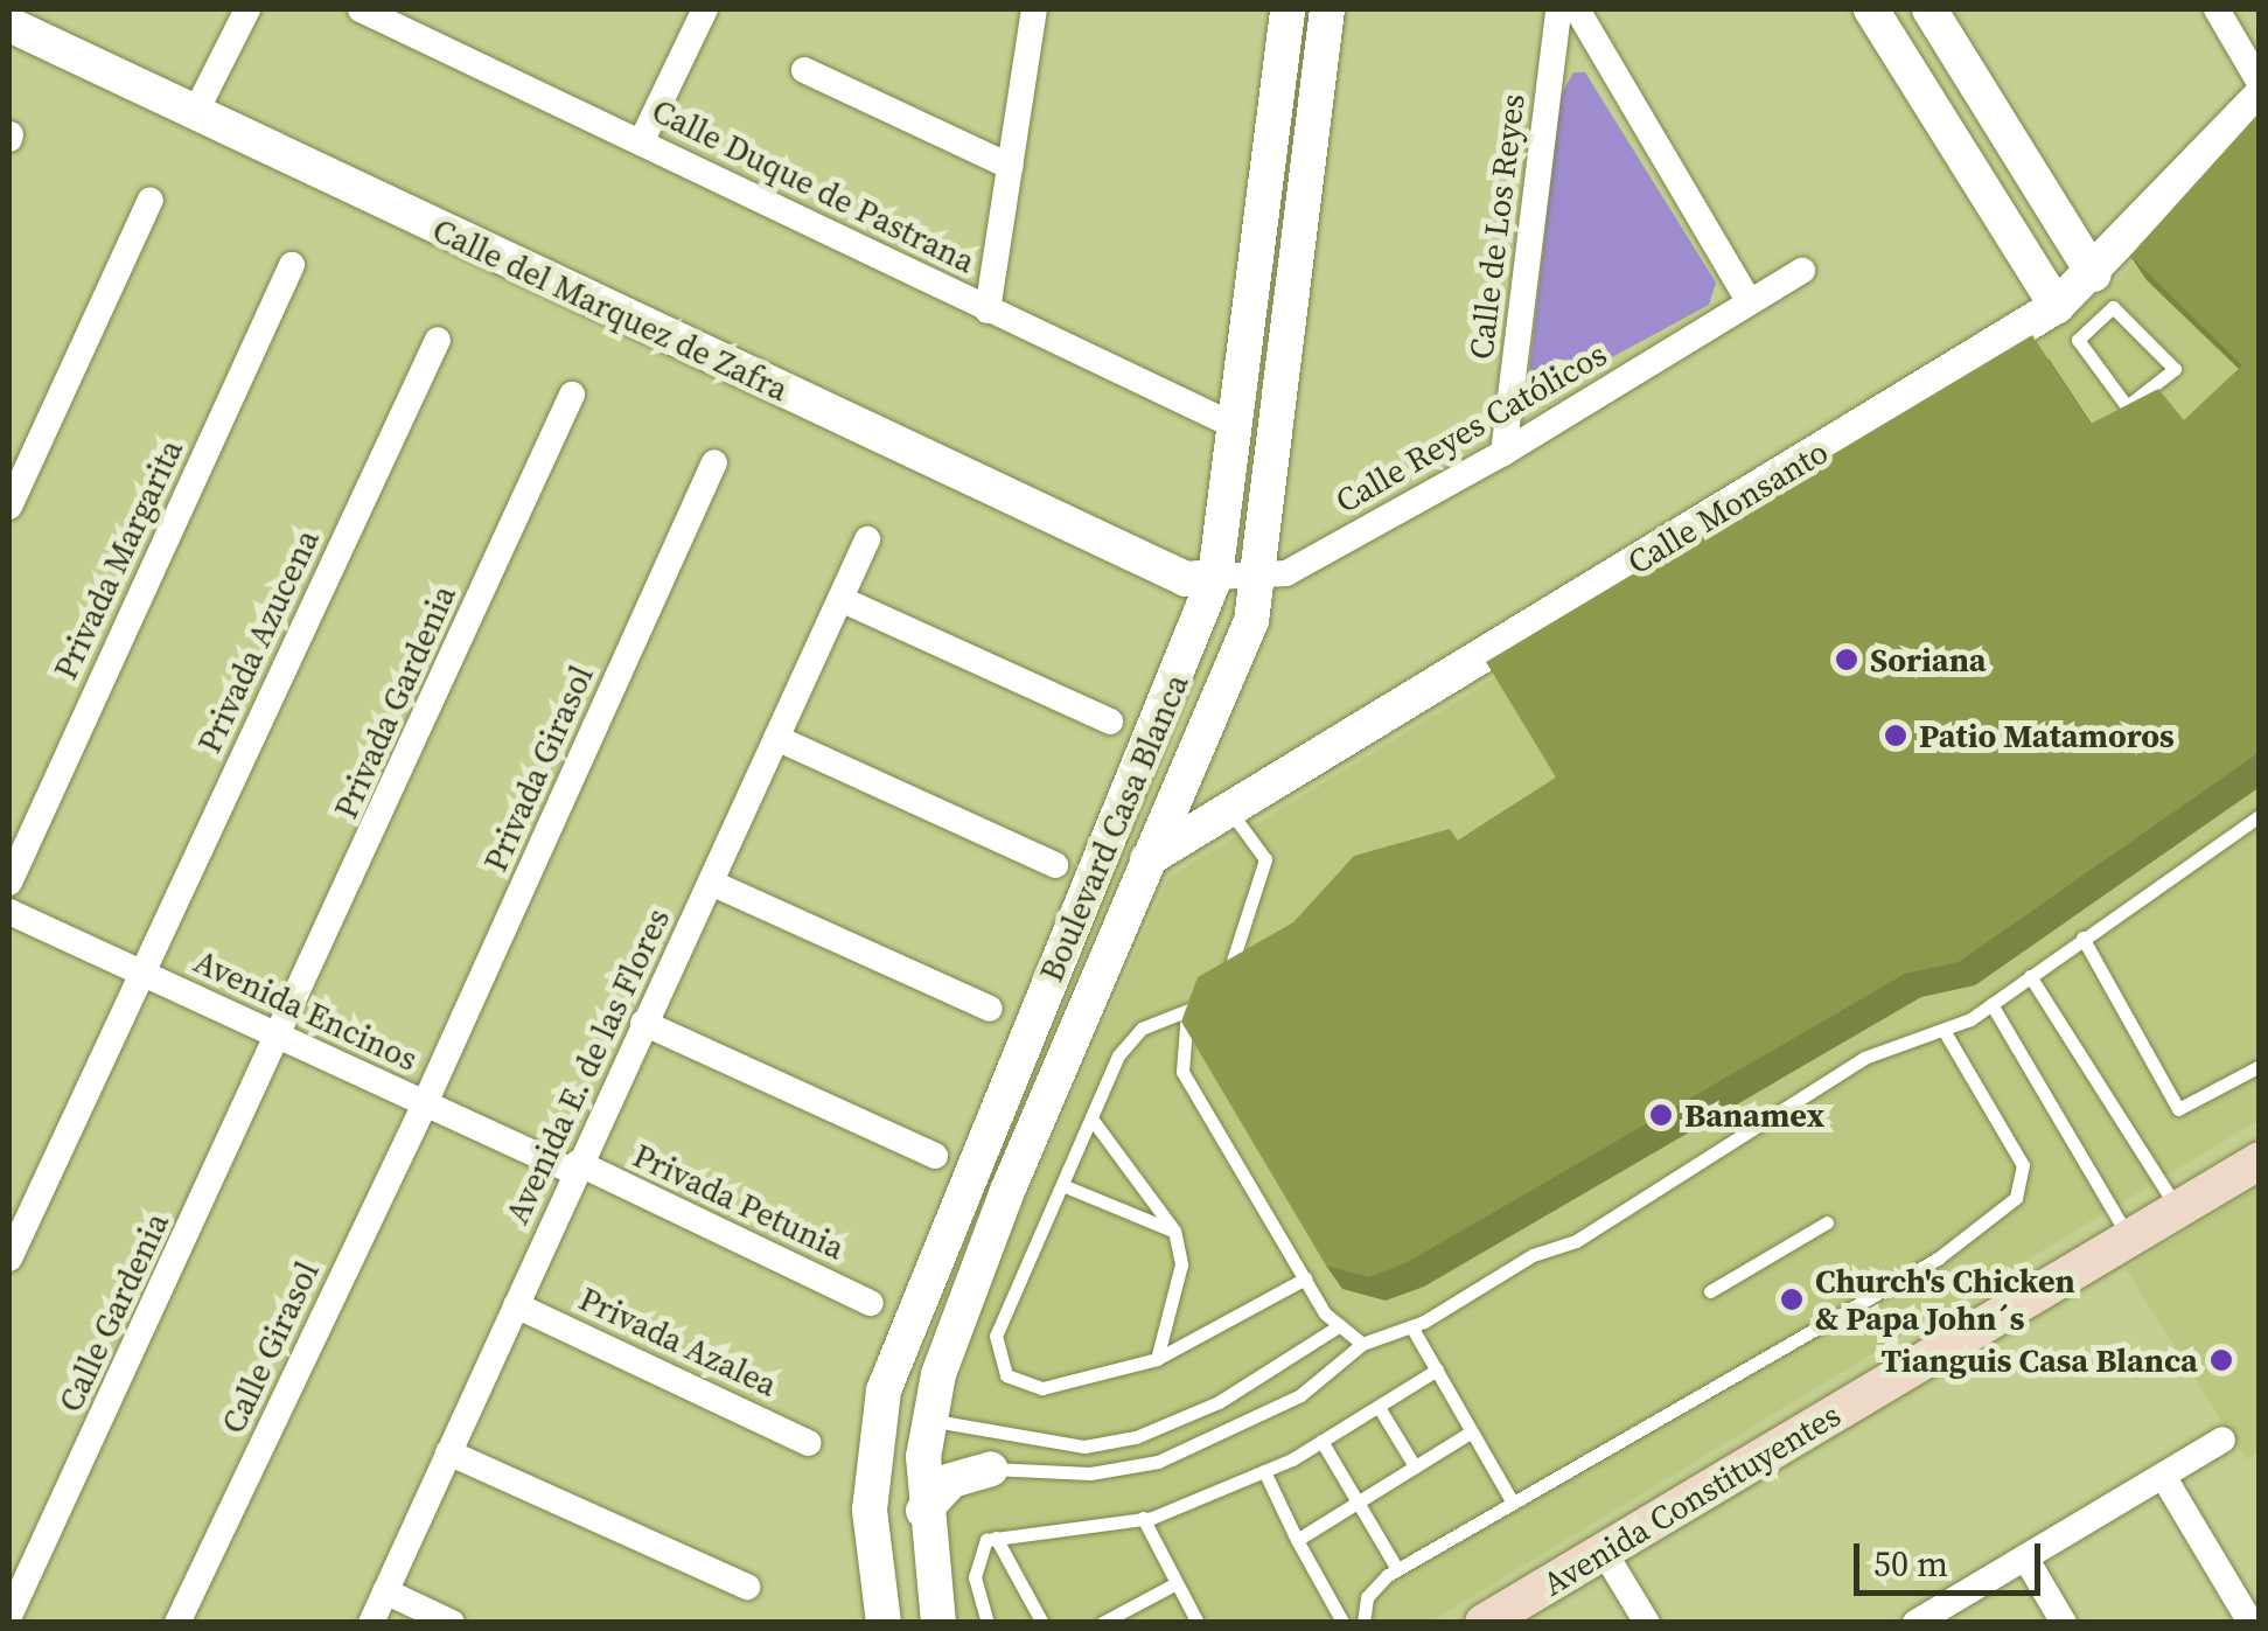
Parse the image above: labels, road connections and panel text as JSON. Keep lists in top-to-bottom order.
{
  "streets": {
    "main road": ["Avenida Constituyentes"],
    "street": [
      "Calle Duque de Pastrana",
      "Calle de Los Reyes",
      "Calle del Marquez de Zafra",
      "Calle Reyes Católicos",
      "Calle Monsanto",
      "Privada Margarita",
      "Privada Azucena",
      "Privada Gardenia",
      "Privada Girasol",
      "Boulevard Casa Blanca",
      "Avenida Encinos",
      "Avenida E. de las Flores",
      "Privada Petunia",
      "Calle Gardenia",
      "Privada Azalea",
      "Calle Girasol"
    ]
  },
  "crossings": [
    ["Calle Duque de Pastrana", "Boulevard Casa Blanca"],
    ["Calle de Los Reyes", "Calle Reyes Católicos"],
    ["Calle del Marquez de Zafra", "Calle Reyes Católicos"],
    ["Calle del Marquez de Zafra", "Boulevard Casa Blanca"],
    ["Calle Reyes Católicos", "Boulevard Casa Blanca"],
    ["Calle Monsanto", "Boulevard Casa Blanca"],
    ["Privada Azucena", "Avenida Encinos"],
    ["Privada Gardenia", "Avenida Encinos"],
    ["Privada Gardenia", "Calle Gardenia"],
    ["Privada Girasol", "Avenida Encinos"],
    ["Privada Girasol", "Calle Girasol"],
    ["Avenida Encinos", "Avenida E. de las Flores"],
    ["Avenida Encinos", "Privada Petunia"],
    ["Avenida Encinos", "Calle Gardenia"],
    ["Avenida Encinos", "Calle Girasol"],
    ["Avenida E. de las Flores", "Privada Petunia"],
    ["Avenida E. de las Flores", "Privada Azalea"]
  ],
  "places": [
    "Soriana",
    "Patio Matamoros",
    "Banamex",
    "Church's Chicken & Papa John´s",
    "Tianguis Casa Blanca"
  ],
  "scale_bar": "50 m"
}
